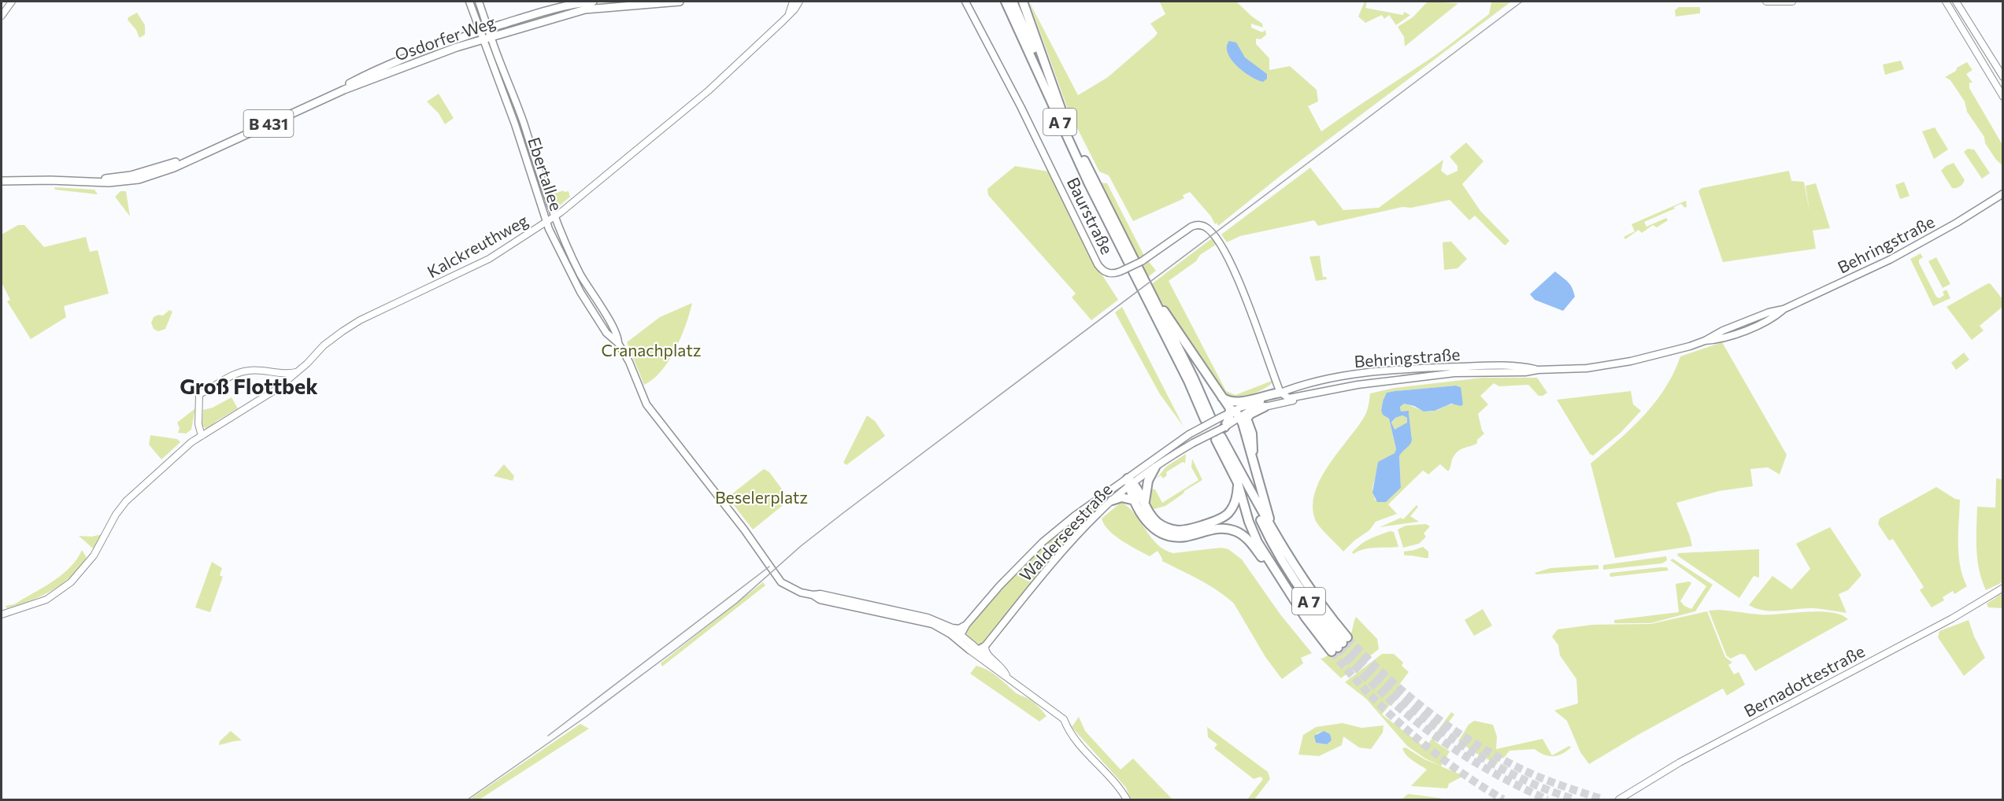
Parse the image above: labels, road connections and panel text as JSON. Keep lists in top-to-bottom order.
{
  "streets": {
    "highway": ["A 7"],
    "main road": [
      "Osdorfer Weg",
      "B 431",
      "Ebertallee",
      "Baurstraße",
      "Behringstraße",
      "Walderseestraße"
    ],
    "street": ["Kalckreuthweg", "Bernadottestraße"]
  },
  "crossings": [
    ["Osdorfer Weg", "B 431"],
    ["Osdorfer Weg", "Ebertallee"],
    ["Ebertallee", "Kalckreuthweg"],
    ["Baurstraße", "Behringstraße"],
    ["Behringstraße", "Walderseestraße"]
  ],
  "districts": ["Groß Flottbek"],
  "parks": ["Cranachplatz", "Beselerplatz"]
}
